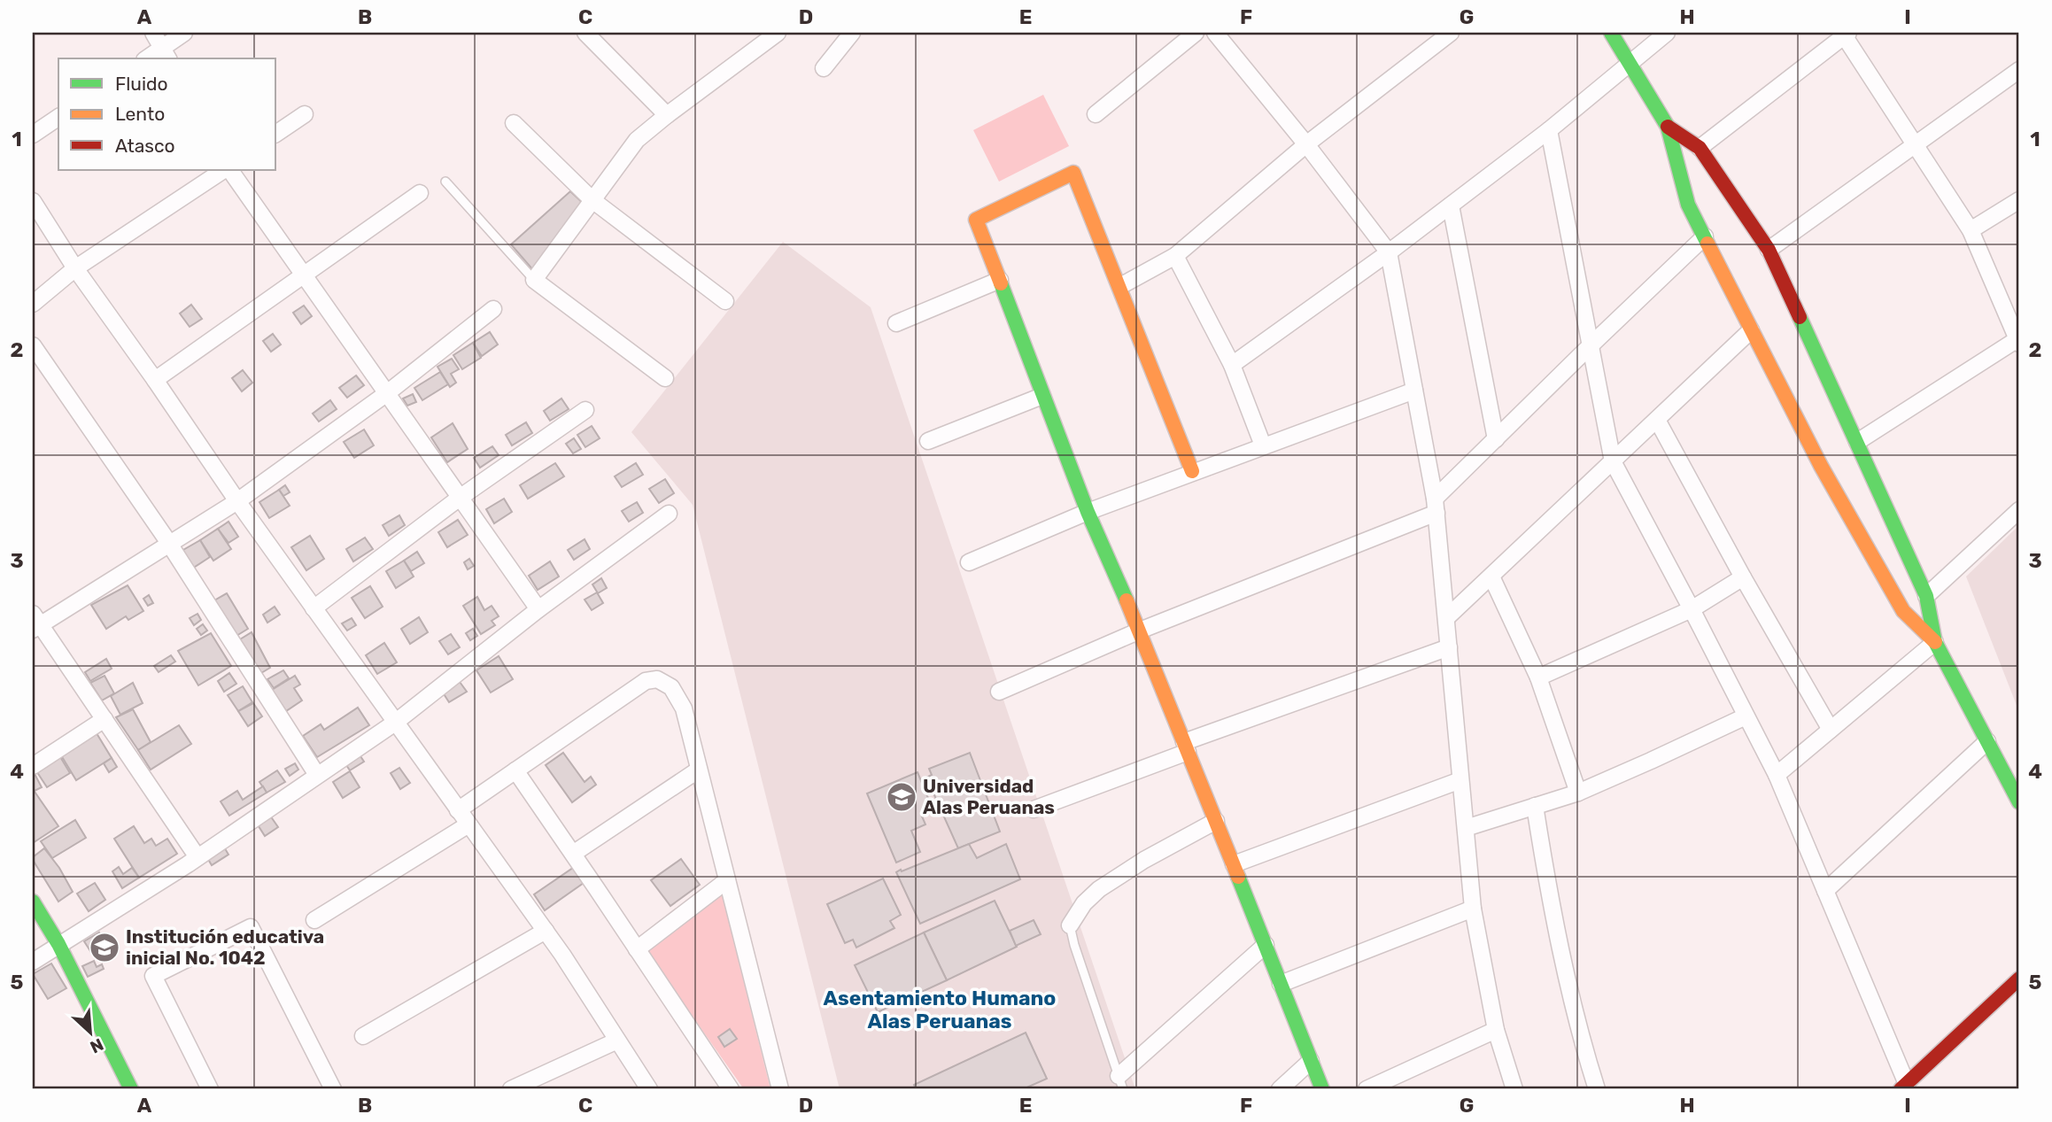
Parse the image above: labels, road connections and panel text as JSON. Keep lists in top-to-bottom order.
{
  "districts": ["Asentamiento Humano Alas Peruanas"],
  "places": {
    "school or university": ["Universidad Alas Peruanas", "Institución educativa inicial No. 1042"]
  },
  "legend": ["Fluido", "Lento", "Atasco"],
  "north": "bottom right",
  "grid": {
    "columns": [
      "A",
      "B",
      "C",
      "D",
      "E",
      "F",
      "G",
      "H",
      "I"
    ],
    "rows": [
      "1",
      "2",
      "3",
      "4",
      "5"
    ]
  }
}
